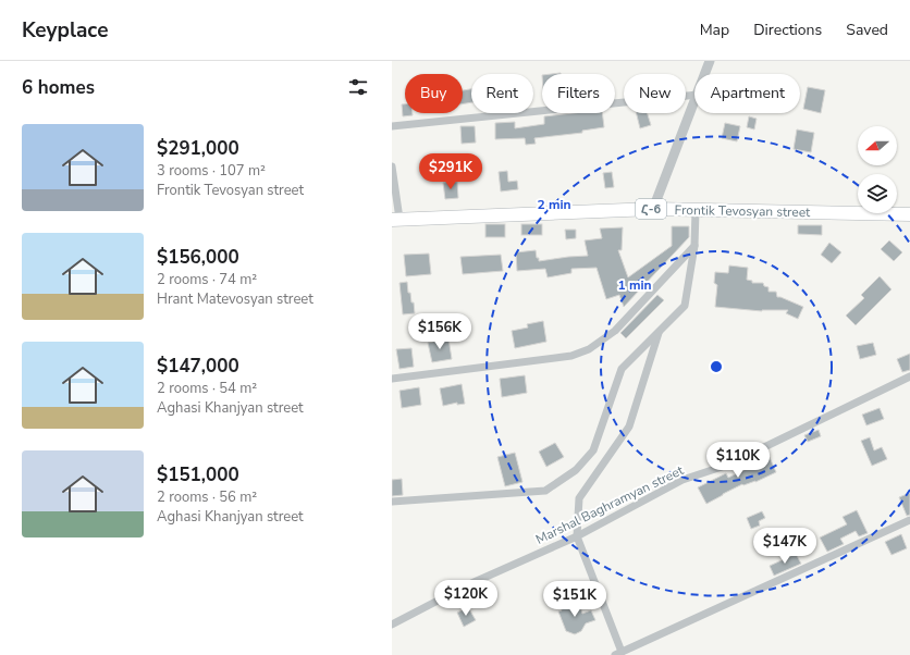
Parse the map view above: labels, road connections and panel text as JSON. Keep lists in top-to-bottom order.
{
  "streets": {
    "main road": ["Հ-6", "Frontik Tevosyan street"],
    "street": ["Marshal Baghramyan street"]
  },
  "north": "left",
  "page": {
    "header": "Keyplace",
    "nav": ["Map", "Directions", "Saved"],
    "heading": "6 homes",
    "chip": [
      "Buy",
      "Rent",
      "Filters",
      "New",
      "Apartment"
    ],
    "list": [
      {
        "name": "$291,000",
        "note": "3 rooms · 107 m² · Frontik Tevosyan street"
      },
      {
        "name": "$156,000",
        "note": "2 rooms · 74 m² · Hrant Matevosyan street"
      },
      {
        "name": "$147,000",
        "note": "2 rooms · 54 m² · Aghasi Khanjyan street"
      },
      {
        "name": "$151,000",
        "note": "2 rooms · 56 m² · Aghasi Khanjyan street"
      }
    ],
    "price": [
      "$291K",
      "$156K",
      "$110K",
      "$147K",
      "$120K",
      "$151K"
    ]
  },
  "rings": ["2 min", "1 min"]
}
